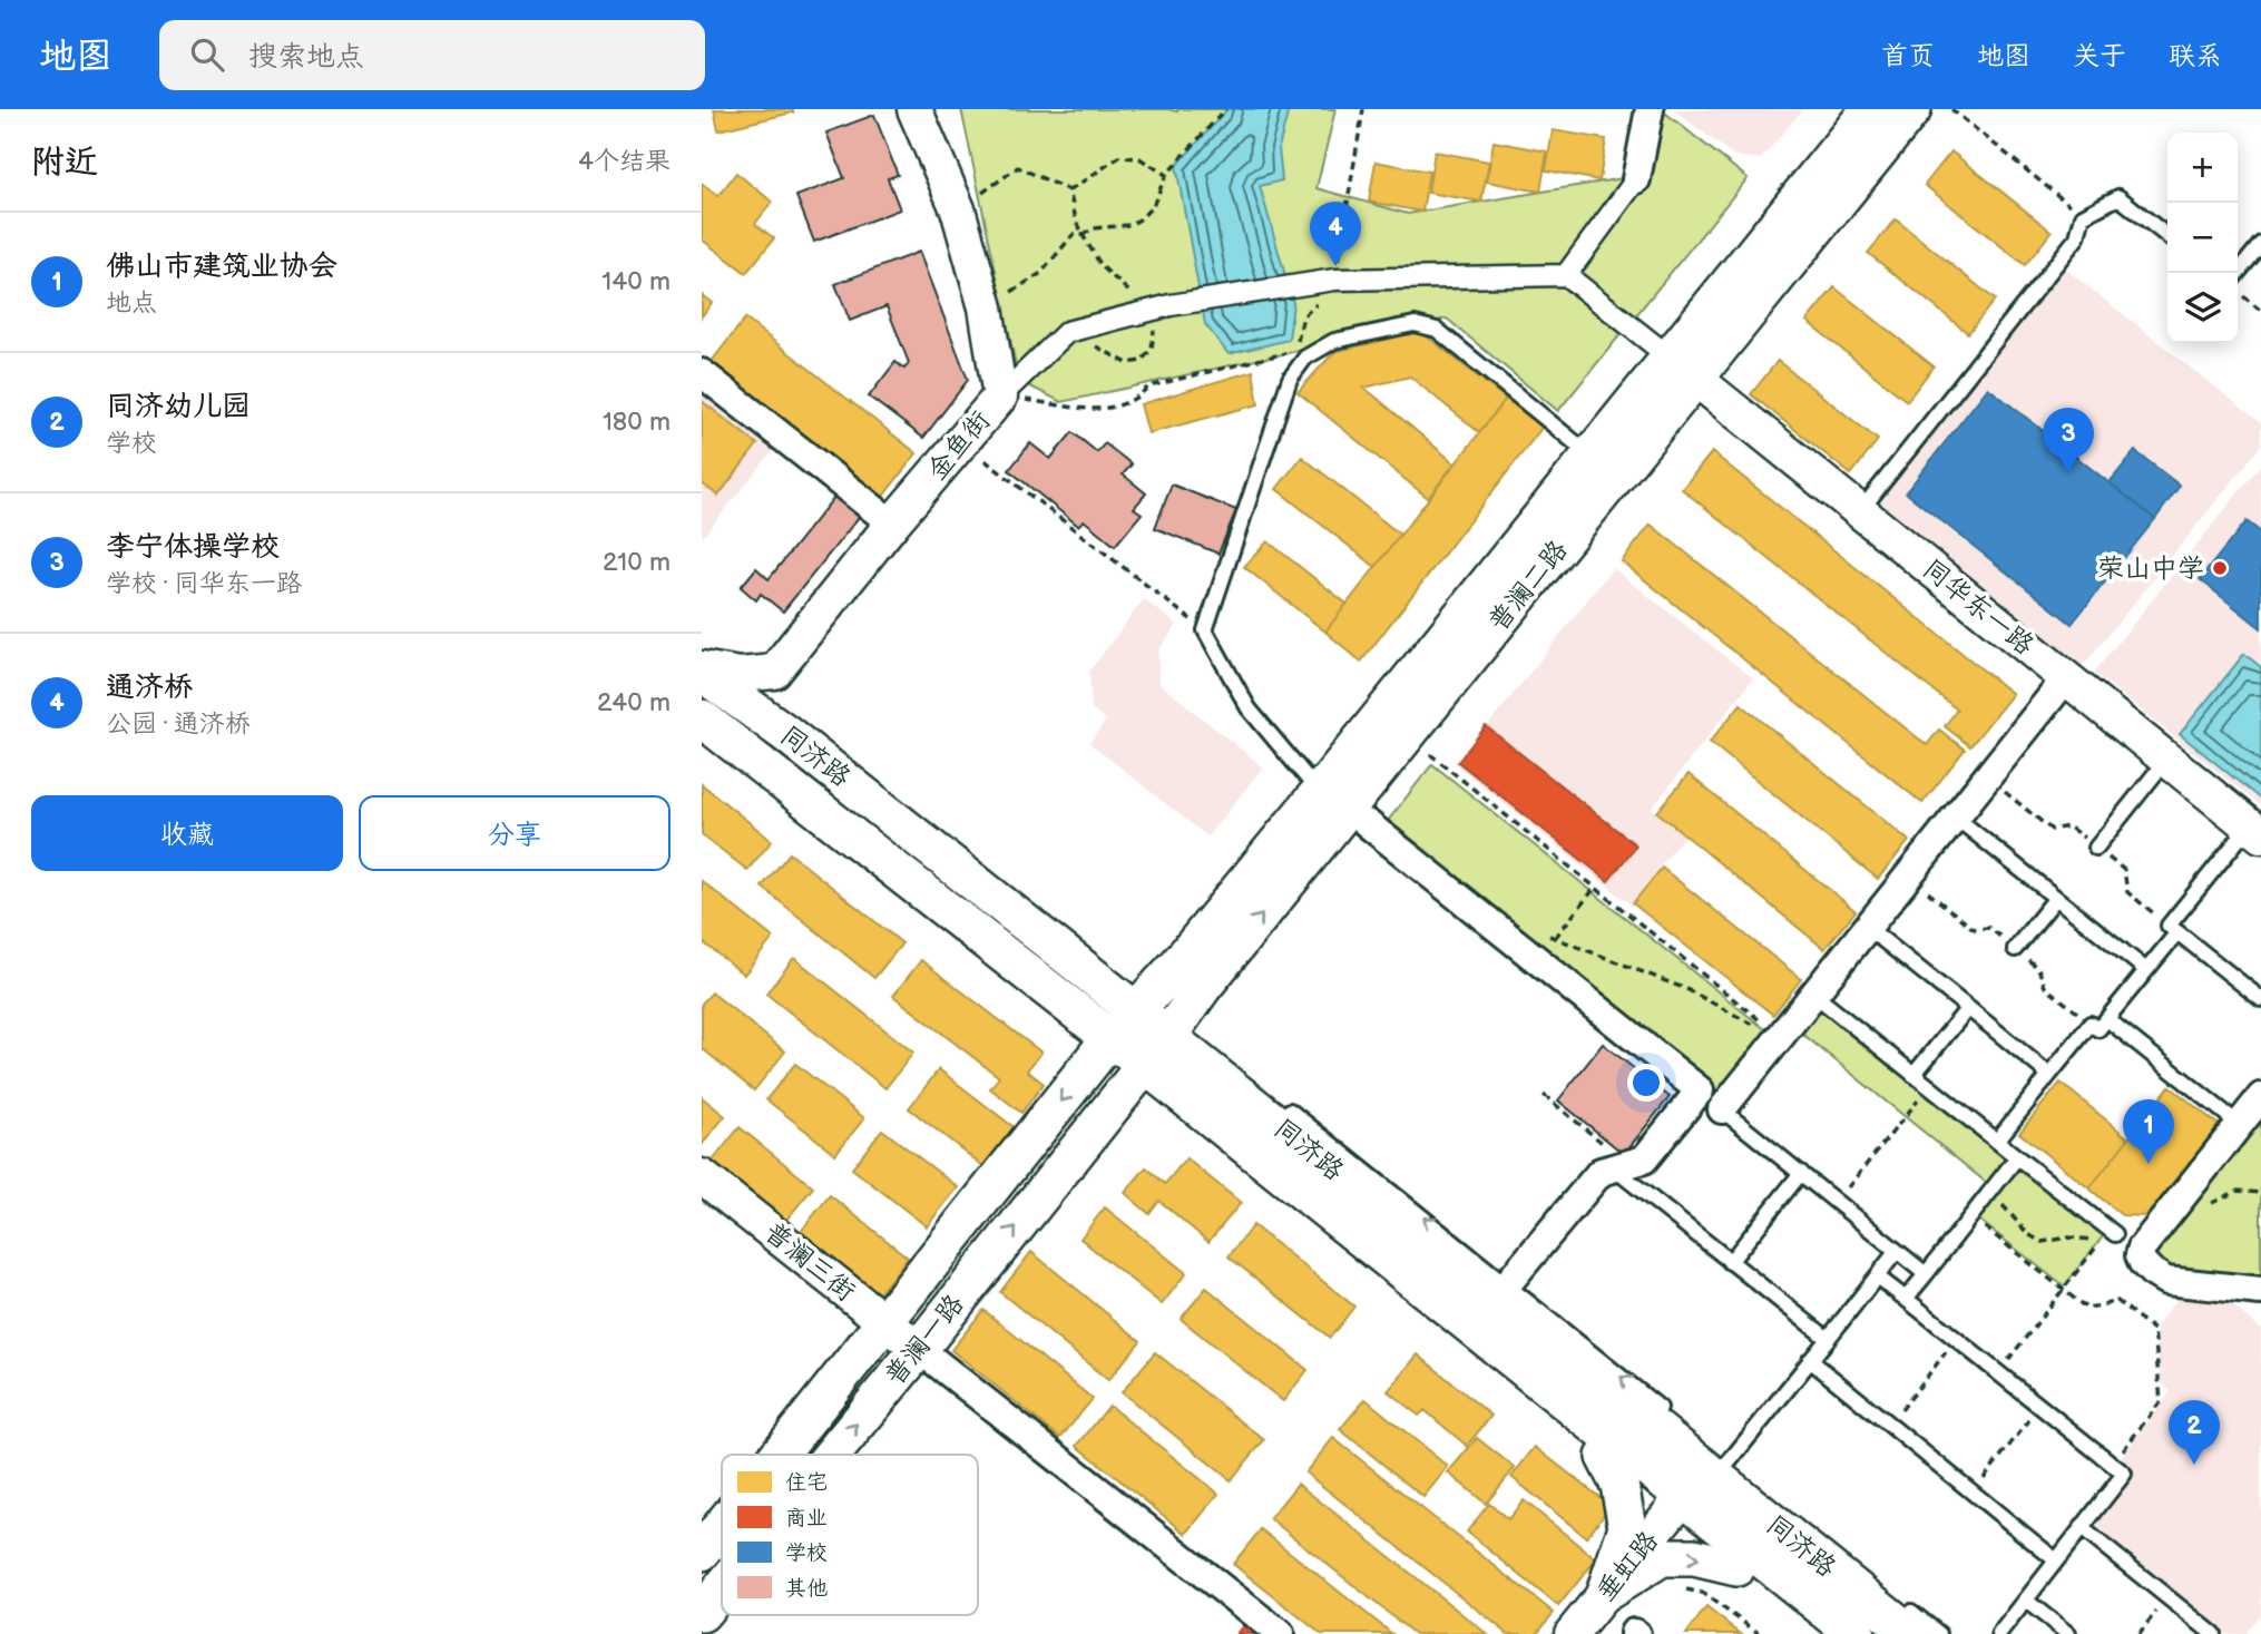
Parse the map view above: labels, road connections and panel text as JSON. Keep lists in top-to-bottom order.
{
  "streets": {
    "main road": ["普澜二路", "同济路", "普澜一路"],
    "street": [
      "金鱼街",
      "同华东一路",
      "普澜三街",
      "垂虹路"
    ]
  },
  "crossings": [
    ["金鱼街", "同济路"],
    ["普澜二路", "同华东一路"],
    ["普澜二路", "同济路"],
    ["普澜二路", "普澜一路"],
    ["同济路", "普澜一路"],
    ["同济路", "垂虹路"],
    ["普澜三街", "普澜一路"]
  ],
  "places": ["荣山中学"],
  "legend": [
    "住宅",
    "商业",
    "学校",
    "其他"
  ],
  "page": {
    "header": "地图",
    "search": "搜索地点",
    "nav": [
      "首页",
      "地图",
      "关于",
      "联系"
    ],
    "heading": ["附近", "4个结果"],
    "map_buttons": ["+", "−"],
    "pins": [
      "4",
      "3",
      "1",
      "2"
    ],
    "list": [
      {
        "mark": "1",
        "name": "佛山市建筑业协会",
        "note": "地点",
        "value": "140 m"
      },
      {
        "mark": "2",
        "name": "同济幼儿园",
        "note": "学校",
        "value": "180 m"
      },
      {
        "mark": "3",
        "name": "李宁体操学校",
        "note": "学校 · 同华东一路",
        "value": "210 m"
      },
      {
        "mark": "4",
        "name": "通济桥",
        "note": "公园 · 通济桥",
        "value": "240 m"
      }
    ],
    "buttons": ["收藏", "分享"]
  }
}
